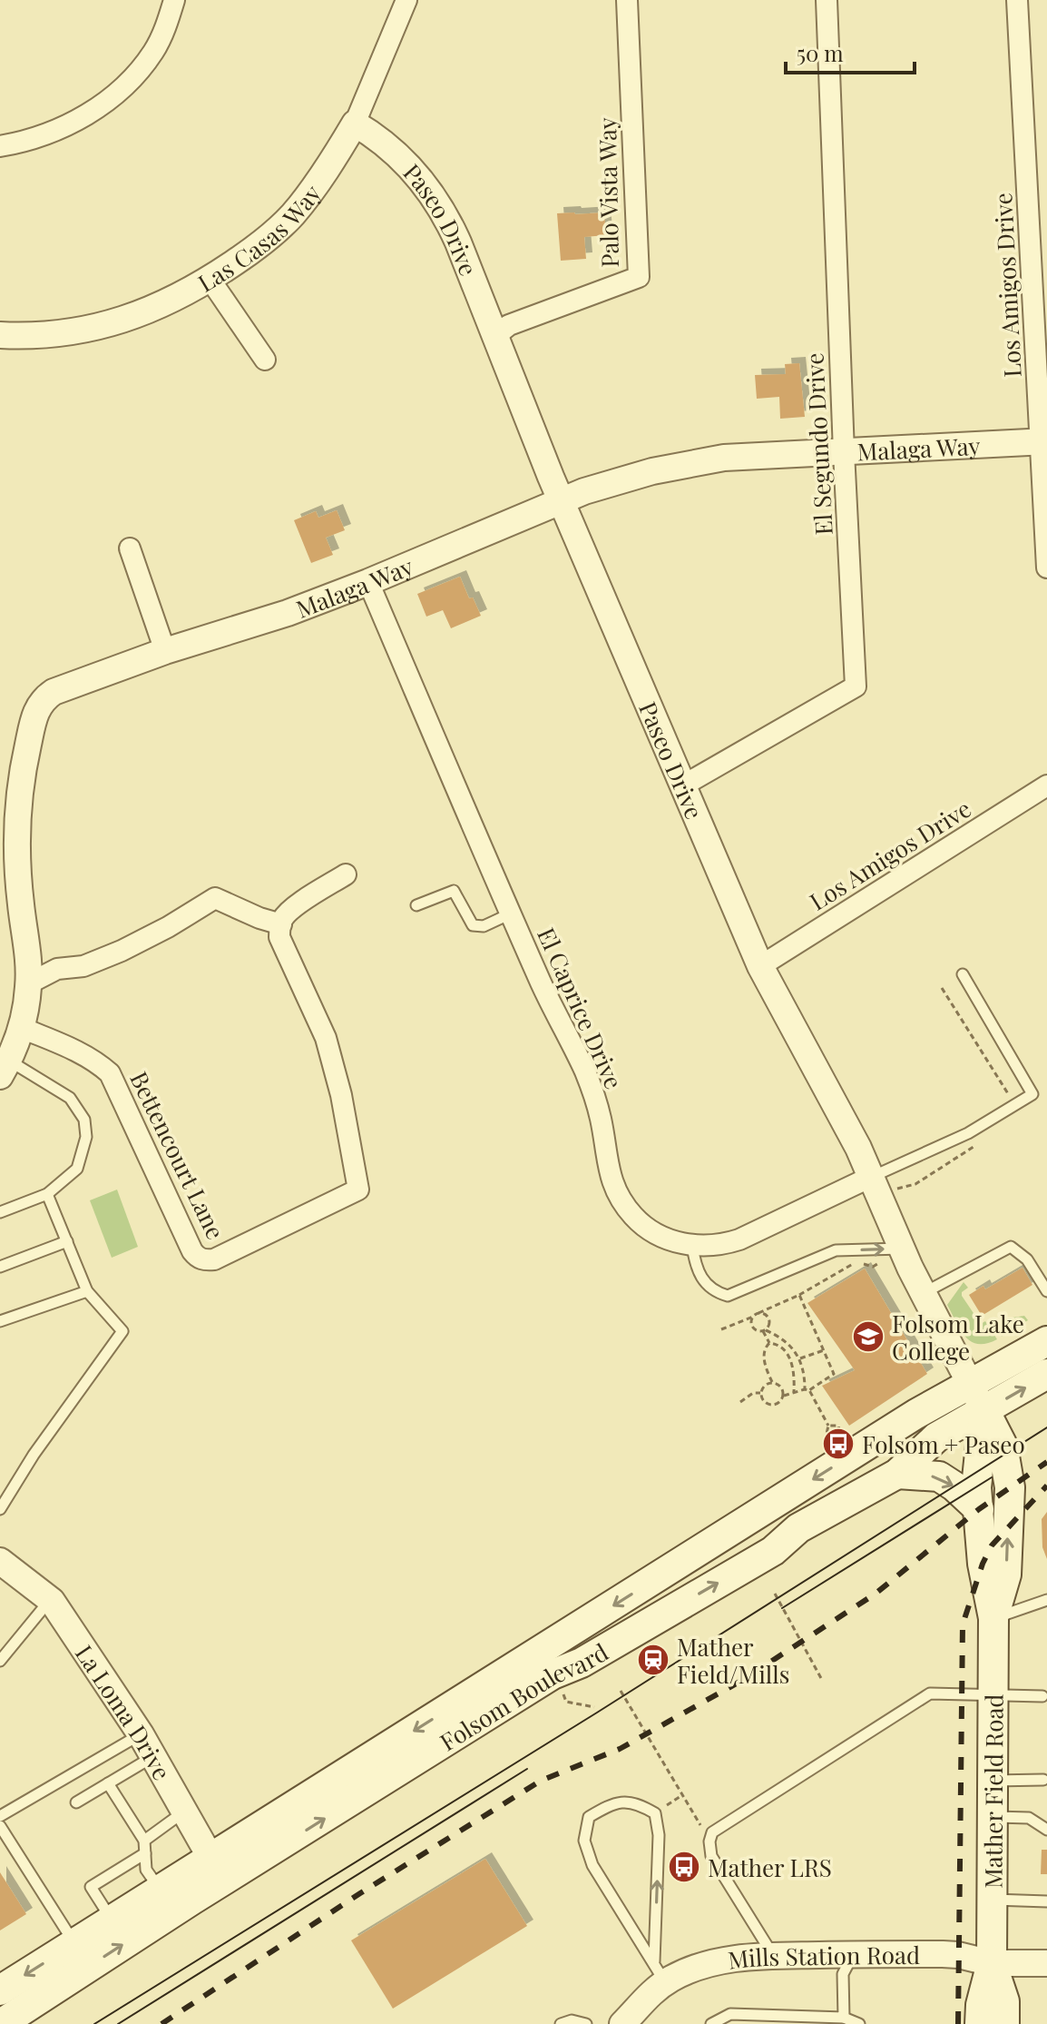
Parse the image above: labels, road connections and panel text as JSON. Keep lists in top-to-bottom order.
{
  "streets": {
    "main road": ["Folsom Boulevard", "Mather Field Road"],
    "street": [
      "Palo Vista Way",
      "Paseo Drive",
      "Las Casas Way",
      "Los Amigos Drive",
      "El Segundo Drive",
      "Malaga Way",
      "El Caprice Drive",
      "Bettencourt Lane",
      "La Loma Drive",
      "Mills Station Road"
    ]
  },
  "crossings": [
    ["Palo Vista Way", "Paseo Drive"],
    ["Paseo Drive", "Las Casas Way"],
    ["Paseo Drive", "Los Amigos Drive"],
    ["Paseo Drive", "El Segundo Drive"],
    ["Paseo Drive", "Malaga Way"],
    ["Paseo Drive", "El Caprice Drive"],
    ["Paseo Drive", "Folsom Boulevard"],
    ["Paseo Drive", "Mather Field Road"],
    ["Los Amigos Drive", "Malaga Way"],
    ["El Segundo Drive", "Malaga Way"],
    ["Malaga Way", "El Caprice Drive"],
    ["Malaga Way", "Bettencourt Lane"],
    ["Folsom Boulevard", "La Loma Drive"],
    ["Folsom Boulevard", "Mather Field Road"],
    ["Mather Field Road", "Mills Station Road"]
  ],
  "places": {
    "school or university": ["Folsom Lake College"],
    "bus stop": ["Folsom + Paseo", "Mather LRS"],
    "station": ["Mather Field/Mills"]
  },
  "scale_bar": "50 m"
}
